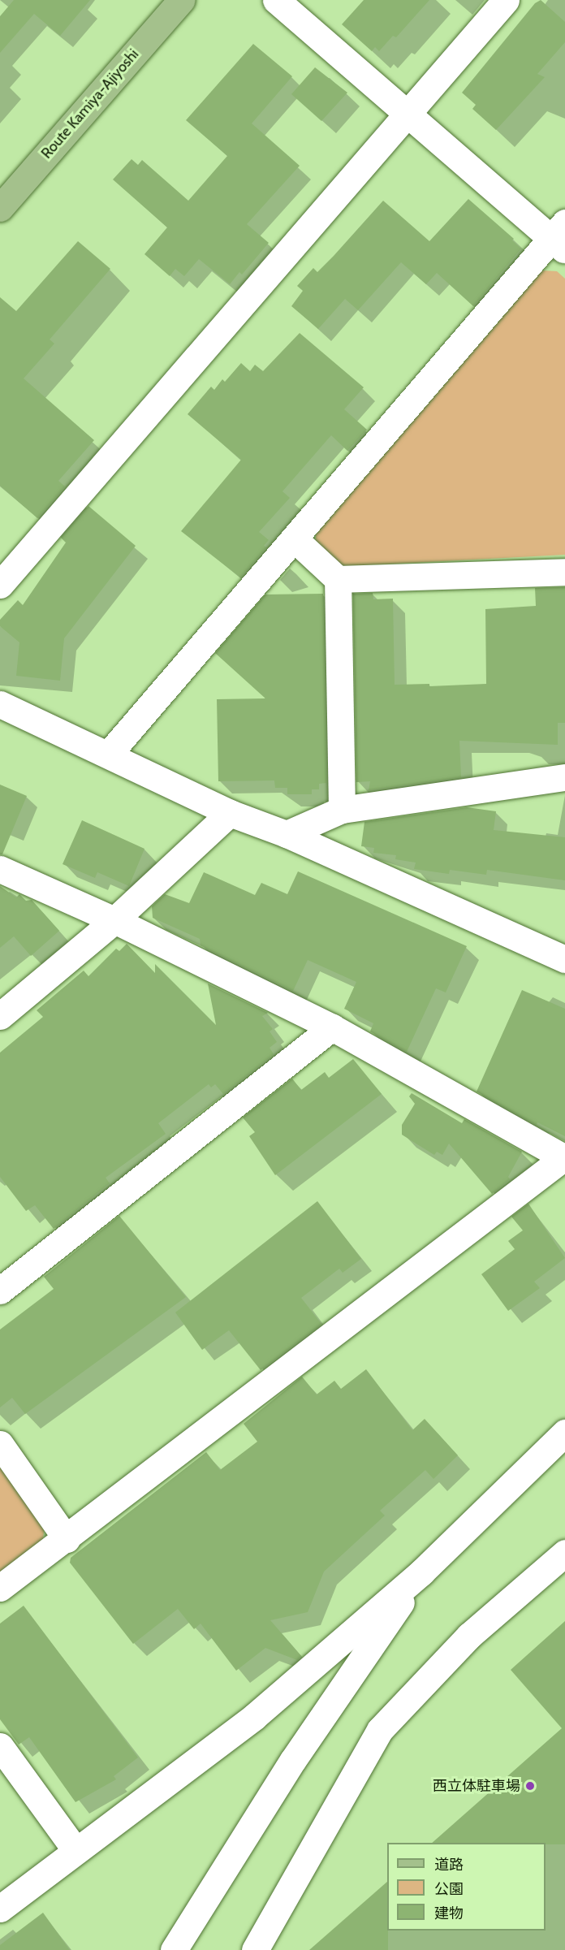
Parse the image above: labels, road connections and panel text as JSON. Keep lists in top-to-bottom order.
{
  "streets": {
    "main road": ["Route Kamiya-Ajiyoshi"]
  },
  "places": ["西立体駐車場"],
  "legend": ["道路", "公園", "建物"]
}
